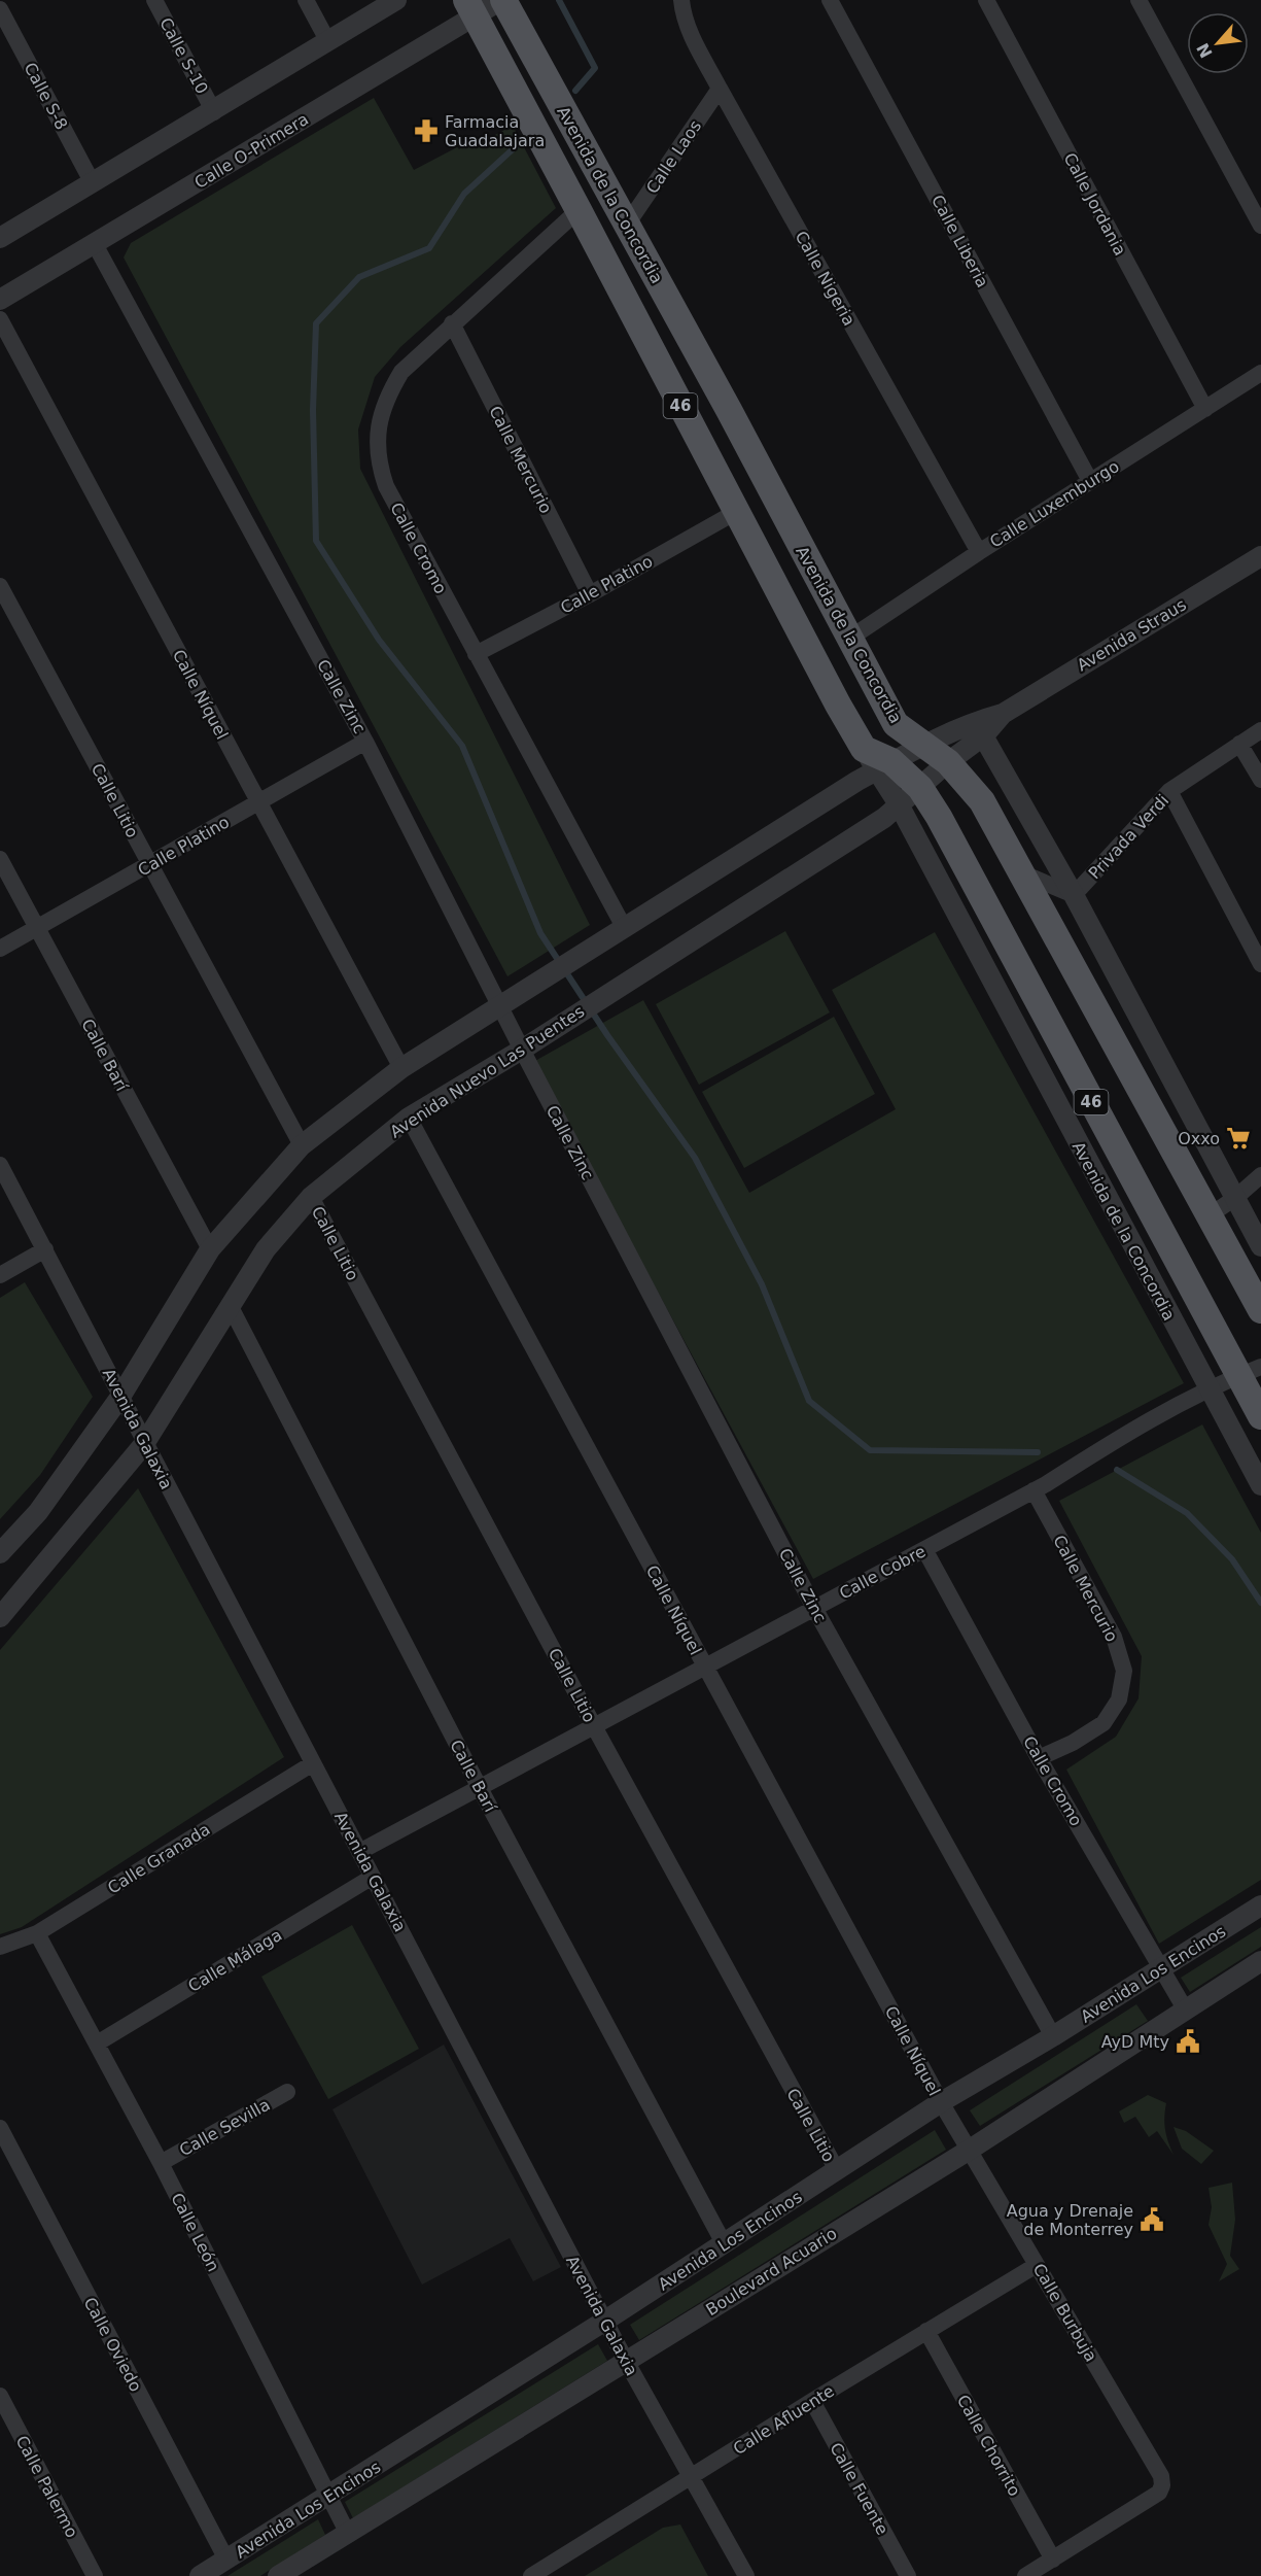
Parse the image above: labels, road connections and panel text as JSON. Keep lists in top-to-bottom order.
{
  "streets": {
    "main road": ["Avenida de la Concordia", "46"],
    "street": [
      "Calle S-10",
      "Calle S-8",
      "Calle O-Primera",
      "Calle Laos",
      "Calle Jordania",
      "Calle Liberia",
      "Calle Nigeria",
      "Calle Mercurio",
      "Calle Luxemburgo",
      "Calle Cromo",
      "Calle Platino",
      "Avenida Straus",
      "Calle Níquel",
      "Calle Zinc",
      "Calle Litio",
      "Privada Verdi",
      "Calle Barí",
      "Avenida Nuevo Las Puentes",
      "Avenida Galaxia",
      "Calle Cobre",
      "Calle Granada",
      "Calle Málaga",
      "Avenida Los Encinos",
      "Calle Sevilla",
      "Calle León",
      "Boulevard Acuario",
      "Calle Burbuja",
      "Calle Oviedo",
      "Calle Afluente",
      "Calle Chorrito",
      "Calle Palermo",
      "Calle Fuente"
    ]
  },
  "crossings": [
    ["Calle O-Primera", "Avenida de la Concordia"],
    ["Calle O-Primera", "Calle Zinc"],
    ["Calle Laos", "Avenida de la Concordia"],
    ["Calle Laos", "Calle Nigeria"],
    ["Avenida de la Concordia", "Calle Luxemburgo"],
    ["Avenida de la Concordia", "Calle Cromo"],
    ["Avenida de la Concordia", "Calle Platino"],
    ["Avenida de la Concordia", "Avenida Straus"],
    ["Avenida de la Concordia", "Avenida Nuevo Las Puentes"],
    ["Avenida de la Concordia", "Calle Cobre"],
    ["Calle Jordania", "Calle Luxemburgo"],
    ["Calle Liberia", "Calle Luxemburgo"],
    ["Calle Nigeria", "Calle Luxemburgo"],
    ["Calle Mercurio", "Calle Cromo"],
    ["Calle Mercurio", "Calle Platino"],
    ["Calle Mercurio", "Calle Cobre"],
    ["Calle Cromo", "Calle Platino"],
    ["Calle Cromo", "Calle Cobre"],
    ["Calle Cromo", "Avenida Los Encinos"],
    ["Calle Cromo", "Boulevard Acuario"],
    ["Calle Platino", "Calle Níquel"],
    ["Calle Platino", "Calle Zinc"],
    ["Calle Platino", "Calle Litio"],
    ["Calle Platino", "Calle Barí"],
    ["Avenida Straus", "Avenida Nuevo Las Puentes"],
    ["Calle Níquel", "Avenida Nuevo Las Puentes"],
    ["Calle Níquel", "Calle Cobre"],
    ["Calle Níquel", "Avenida Los Encinos"],
    ["Calle Níquel", "Calle Burbuja"],
    ["Calle Zinc", "Avenida Nuevo Las Puentes"],
    ["Calle Zinc", "Calle Cobre"],
    ["Calle Zinc", "Avenida Los Encinos"],
    ["Calle Litio", "Avenida Nuevo Las Puentes"],
    ["Calle Litio", "Calle Cobre"],
    ["Calle Litio", "Avenida Los Encinos"],
    ["Calle Barí", "Avenida Nuevo Las Puentes"],
    ["Calle Barí", "Calle Cobre"],
    ["Calle Barí", "Avenida Los Encinos"],
    ["Avenida Nuevo Las Puentes", "Avenida Galaxia"],
    ["Avenida Galaxia", "Calle Cobre"],
    ["Avenida Galaxia", "Calle Granada"],
    ["Avenida Galaxia", "Calle Málaga"],
    ["Avenida Galaxia", "Avenida Los Encinos"],
    ["Avenida Galaxia", "Boulevard Acuario"],
    ["Avenida Galaxia", "Calle Afluente"],
    ["Calle Granada", "Calle León"],
    ["Calle Málaga", "Calle León"],
    ["Avenida Los Encinos", "Calle León"],
    ["Avenida Los Encinos", "Calle Burbuja"],
    ["Avenida Los Encinos", "Calle Oviedo"],
    ["Calle Sevilla", "Calle León"],
    ["Calle León", "Boulevard Acuario"],
    ["Boulevard Acuario", "Calle Burbuja"],
    ["Calle Burbuja", "Calle Afluente"],
    ["Calle Burbuja", "Calle Chorrito"],
    ["Calle Afluente", "Calle Chorrito"],
    ["Calle Afluente", "Calle Fuente"]
  ],
  "places": {
    "pharmacy": ["Farmacia Guadalajara"],
    "supermarket": ["Oxxo"],
    "public building": ["AyD Mty", "Agua y Drenaje de Monterrey"]
  },
  "north": "bottom left"
}
